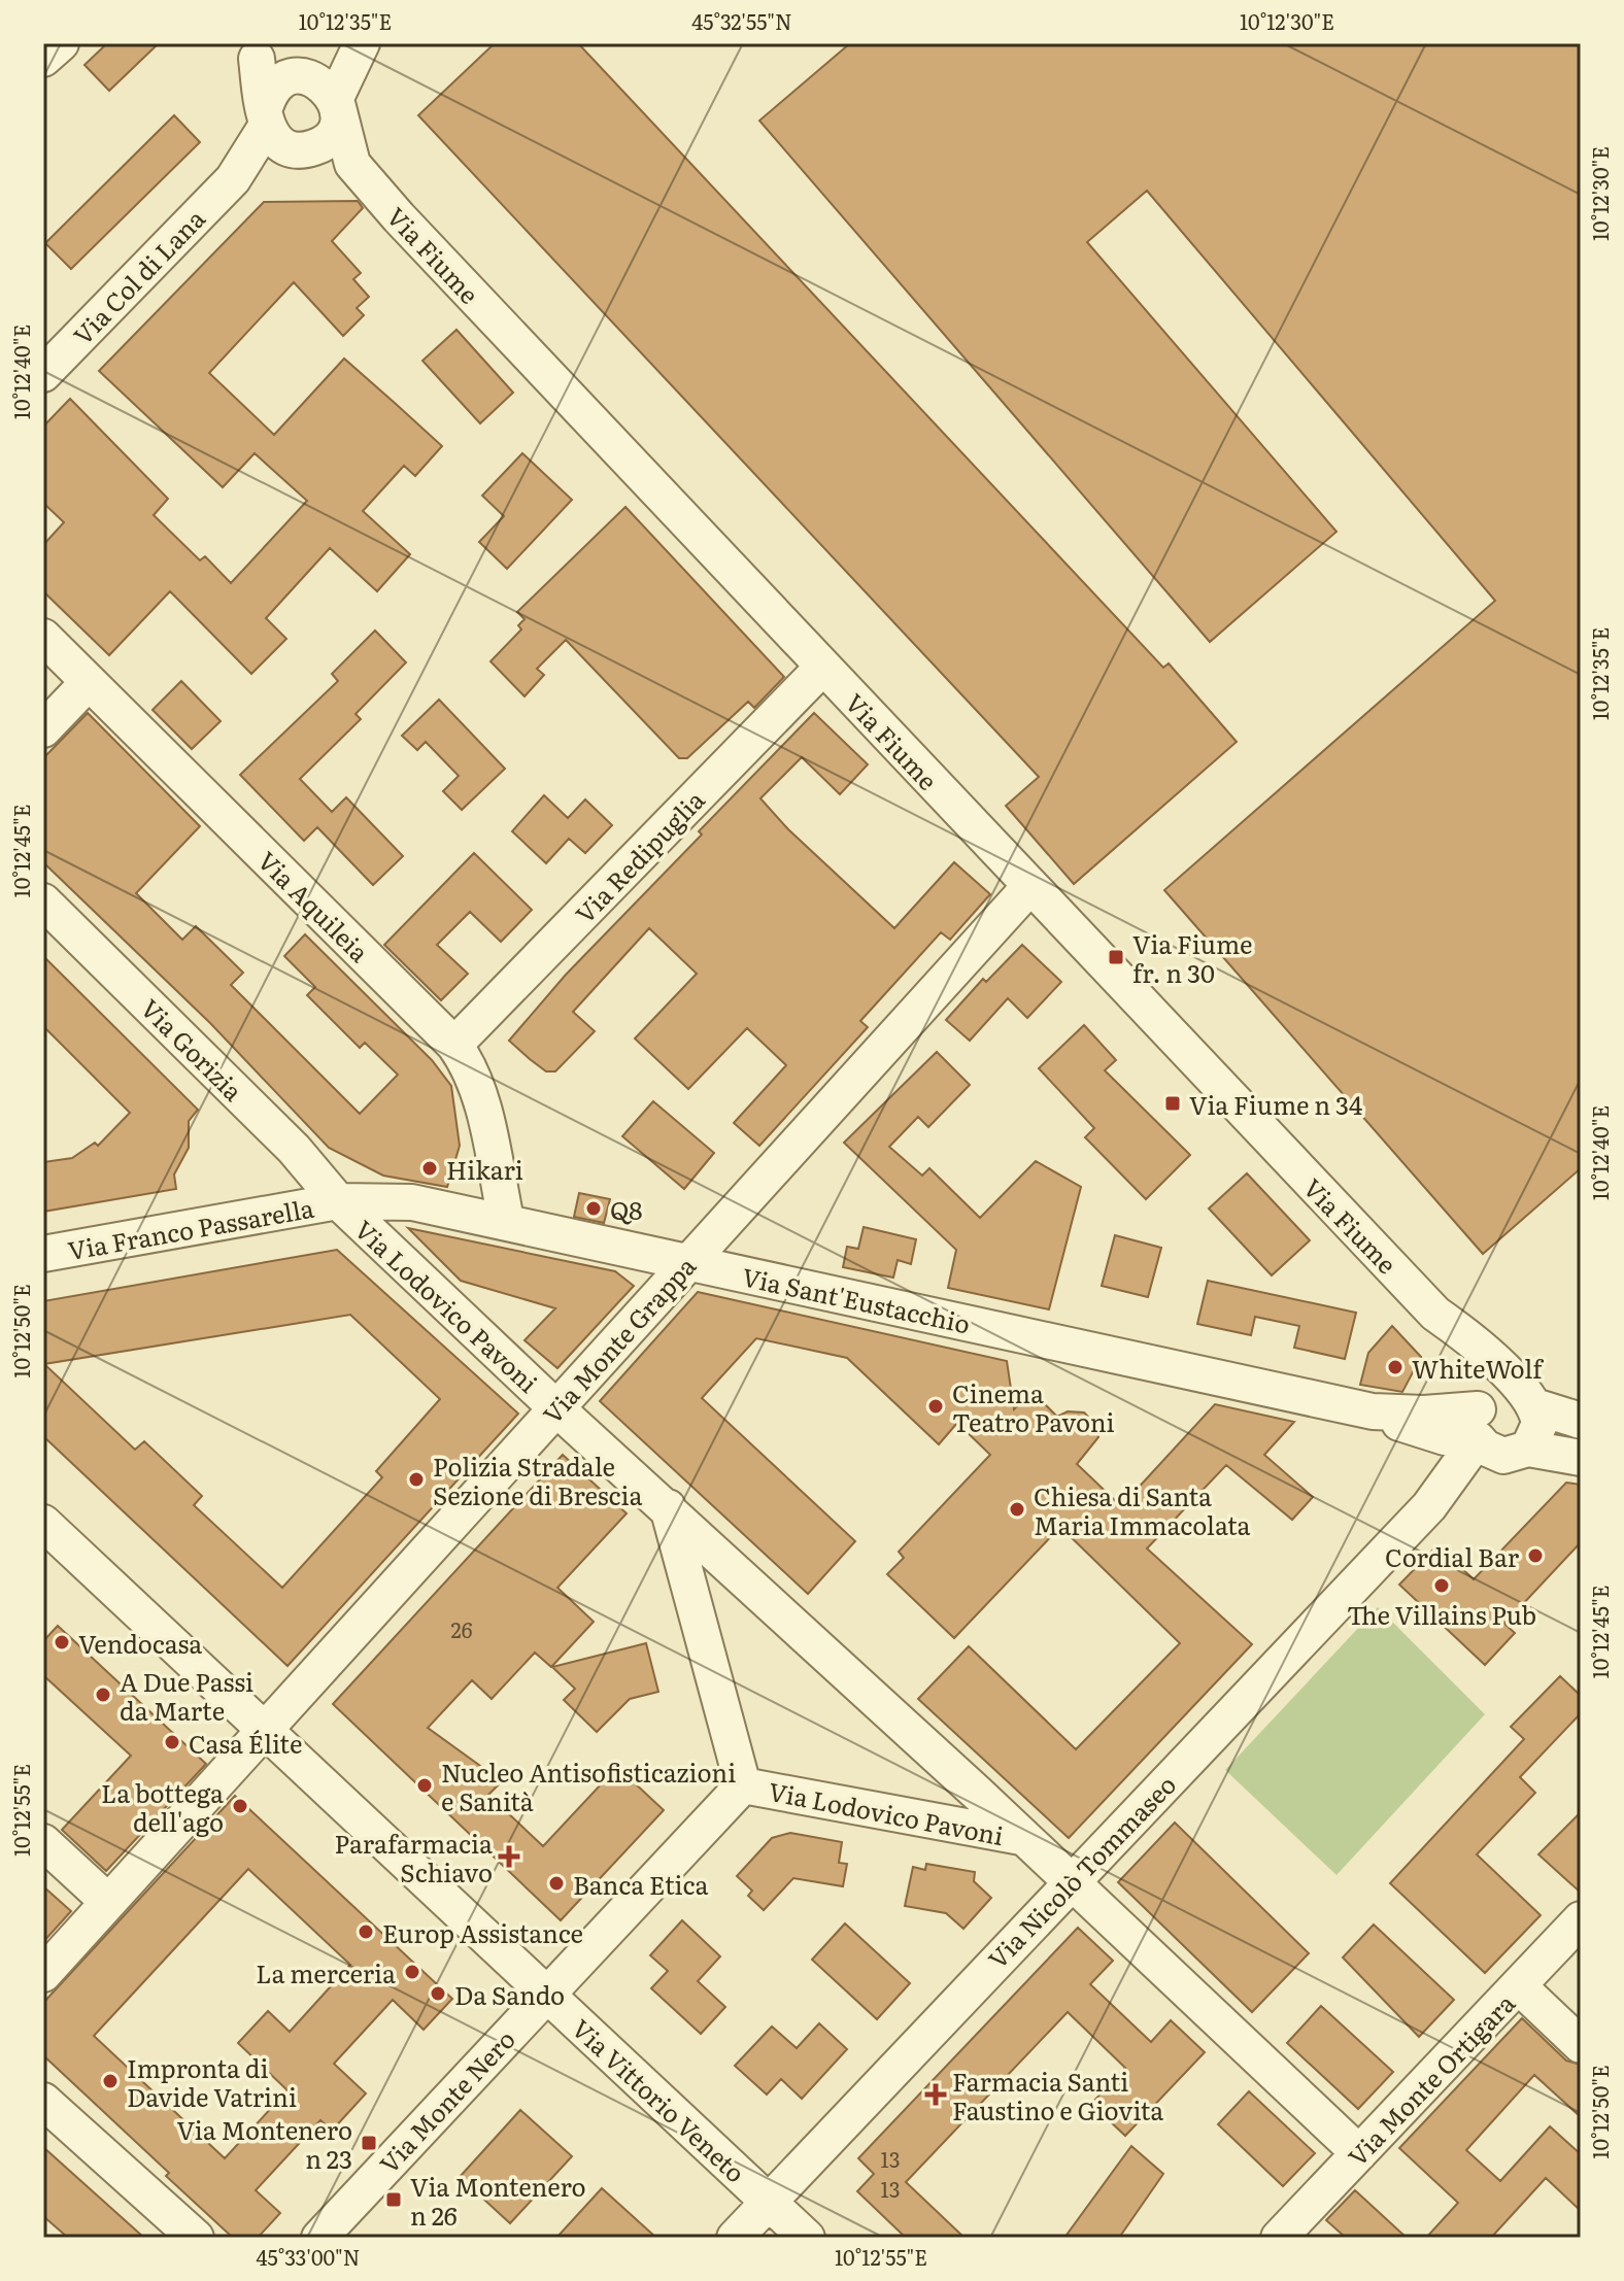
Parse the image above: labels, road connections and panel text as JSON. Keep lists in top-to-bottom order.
{
  "streets": {
    "street": [
      "Via Fiume",
      "Via Col di Lana",
      "Via Redipuglia",
      "Via Aquileia",
      "Via Gorizia",
      "Via Franco Passarella",
      "Via Sant'Eustacchio",
      "Via Lodovico Pavoni",
      "Via Monte Grappa",
      "Via Nicolò Tommaseo",
      "Via Monte Ortigara",
      "Via Vittorio Veneto",
      "Via Monte Nero"
    ]
  },
  "crossings": [
    ["Via Fiume", "Via Col di Lana"],
    ["Via Fiume", "Via Redipuglia"],
    ["Via Fiume", "Via Sant'Eustacchio"],
    ["Via Fiume", "Via Monte Grappa"],
    ["Via Fiume", "Via Nicolò Tommaseo"],
    ["Via Redipuglia", "Via Aquileia"],
    ["Via Aquileia", "Via Sant'Eustacchio"],
    ["Via Gorizia", "Via Franco Passarella"],
    ["Via Gorizia", "Via Sant'Eustacchio"],
    ["Via Gorizia", "Via Lodovico Pavoni"],
    ["Via Franco Passarella", "Via Sant'Eustacchio"],
    ["Via Franco Passarella", "Via Lodovico Pavoni"],
    ["Via Sant'Eustacchio", "Via Lodovico Pavoni"],
    ["Via Sant'Eustacchio", "Via Monte Grappa"],
    ["Via Sant'Eustacchio", "Via Nicolò Tommaseo"],
    ["Via Lodovico Pavoni", "Via Monte Grappa"],
    ["Via Lodovico Pavoni", "Via Nicolò Tommaseo"],
    ["Via Lodovico Pavoni", "Via Monte Ortigara"],
    ["Via Lodovico Pavoni", "Via Monte Nero"],
    ["Via Monte Grappa", "Via Vittorio Veneto"],
    ["Via Nicolò Tommaseo", "Via Vittorio Veneto"],
    ["Via Vittorio Veneto", "Via Monte Nero"]
  ],
  "places": {
    "transit": [
      "Via Fiume fr. n 30",
      "Via Fiume n 34",
      "Via Montenero n 23",
      "Via Montenero n 26"
    ],
    "other": [
      "Hikari",
      "Q8",
      "WhiteWolf",
      "Cinema Teatro Pavoni",
      "Polizia Stradale Sezione di Brescia",
      "Chiesa di Santa Maria Immacolata",
      "Cordial Bar",
      "The Villains Pub",
      "Vendocasa",
      "A Due Passi da Marte",
      "Casa Élite",
      "Nucleo Antisofisticazioni e Sanità",
      "La bottega dell'ago",
      "Banca Etica",
      "Europ Assistance",
      "La merceria",
      "Da Sando",
      "Impronta di Davide Vatrini"
    ],
    "health": ["Parafarmacia Schiavo", "Farmacia Santi Faustino e Giovita"]
  },
  "house_numbers": ["26", "13", "13"],
  "coordinates": [
    "10°12'35\"E",
    "45°32'55\"N",
    "10°12'30\"E",
    "10°12'40\"E",
    "10°12'45\"E",
    "10°12'50\"E",
    "10°12'55\"E",
    "45°33'00\"N"
  ]
}
